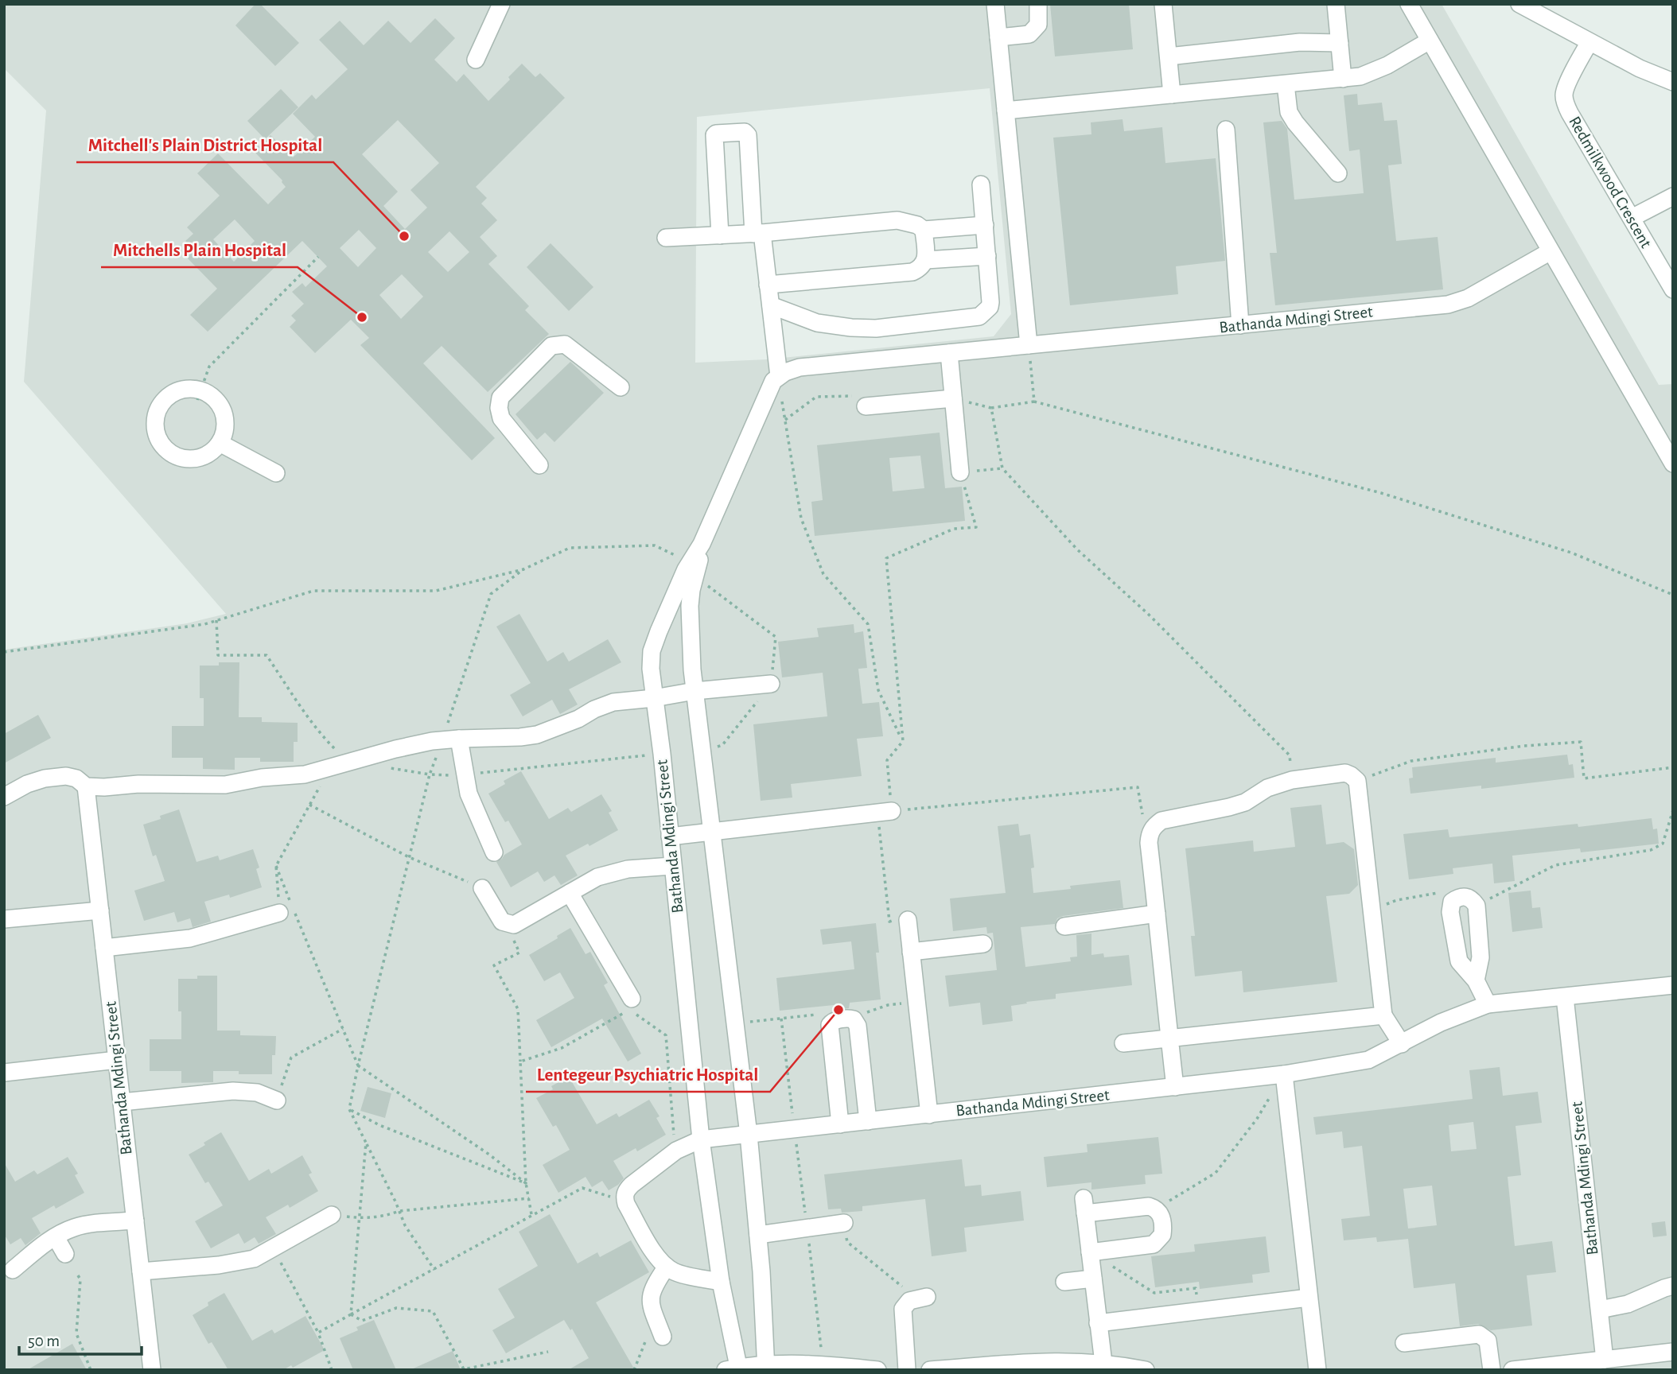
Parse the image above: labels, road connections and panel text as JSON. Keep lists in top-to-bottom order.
{
  "streets": {
    "street": ["Redmilkwood Crescent", "Bathanda Mdingi Street"]
  },
  "places": ["Mitchell's Plain District Hospital", "Mitchells Plain Hospital", "Lentegeur Psychiatric Hospital"],
  "scale_bar": "50 m"
}
